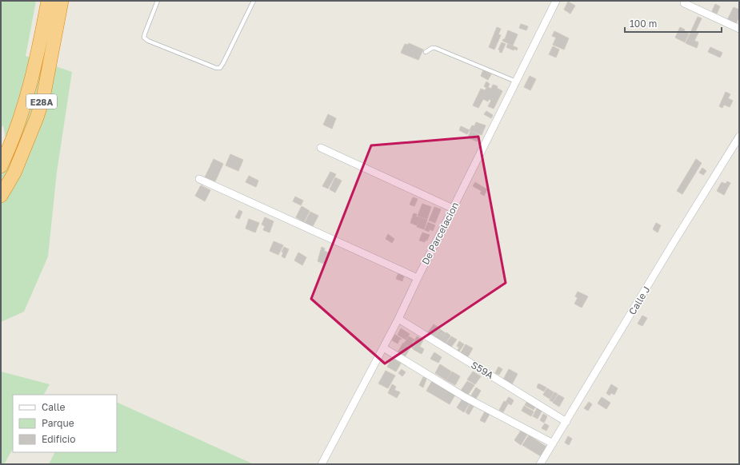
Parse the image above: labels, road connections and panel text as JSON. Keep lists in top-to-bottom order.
{
  "streets": {
    "highway": ["E28A"],
    "street": ["De Parcelacion", "Calle J", "S59A"]
  },
  "crossings": [
    ["De Parcelacion", "S59A"],
    ["Calle J", "S59A"]
  ],
  "legend": ["Calle", "Parque", "Edificio"],
  "scale_bar": "100 m"
}
